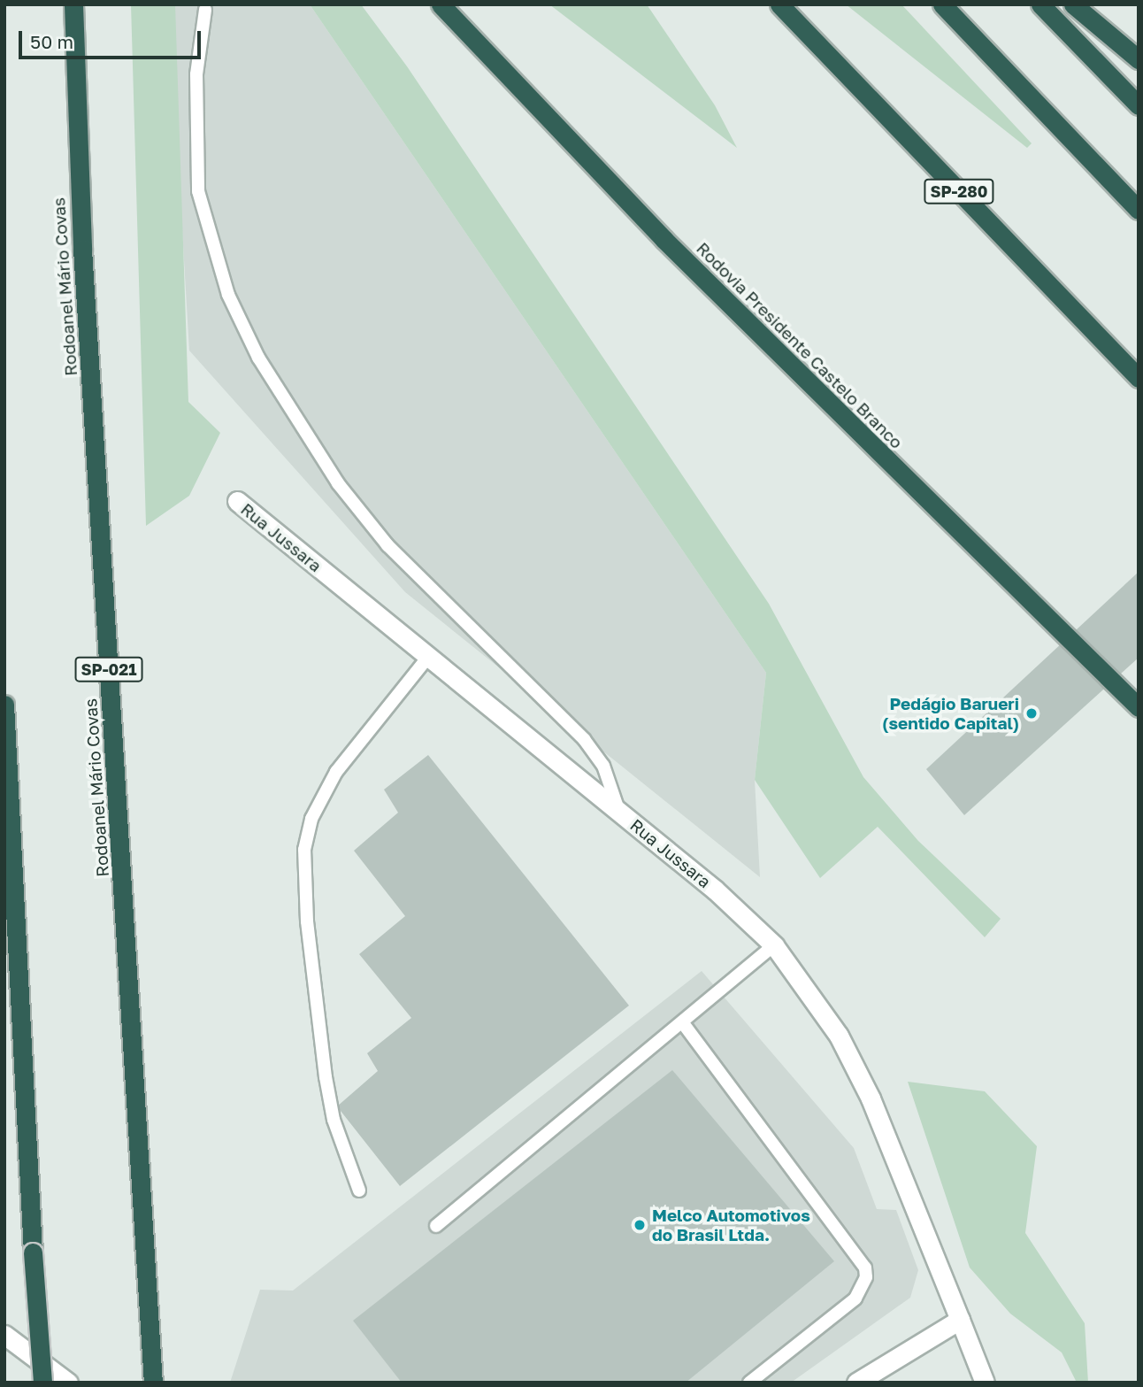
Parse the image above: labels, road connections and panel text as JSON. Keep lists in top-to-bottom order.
{
  "streets": {
    "highway": [
      "SP-280",
      "Rodoanel Mário Covas",
      "Rodovia Presidente Castelo Branco",
      "SP-021"
    ],
    "street": ["Rua Jussara"]
  },
  "places": ["Pedágio Barueri (sentido Capital)", "Melco Automotivos do Brasil Ltda."],
  "scale_bar": "50 m"
}
